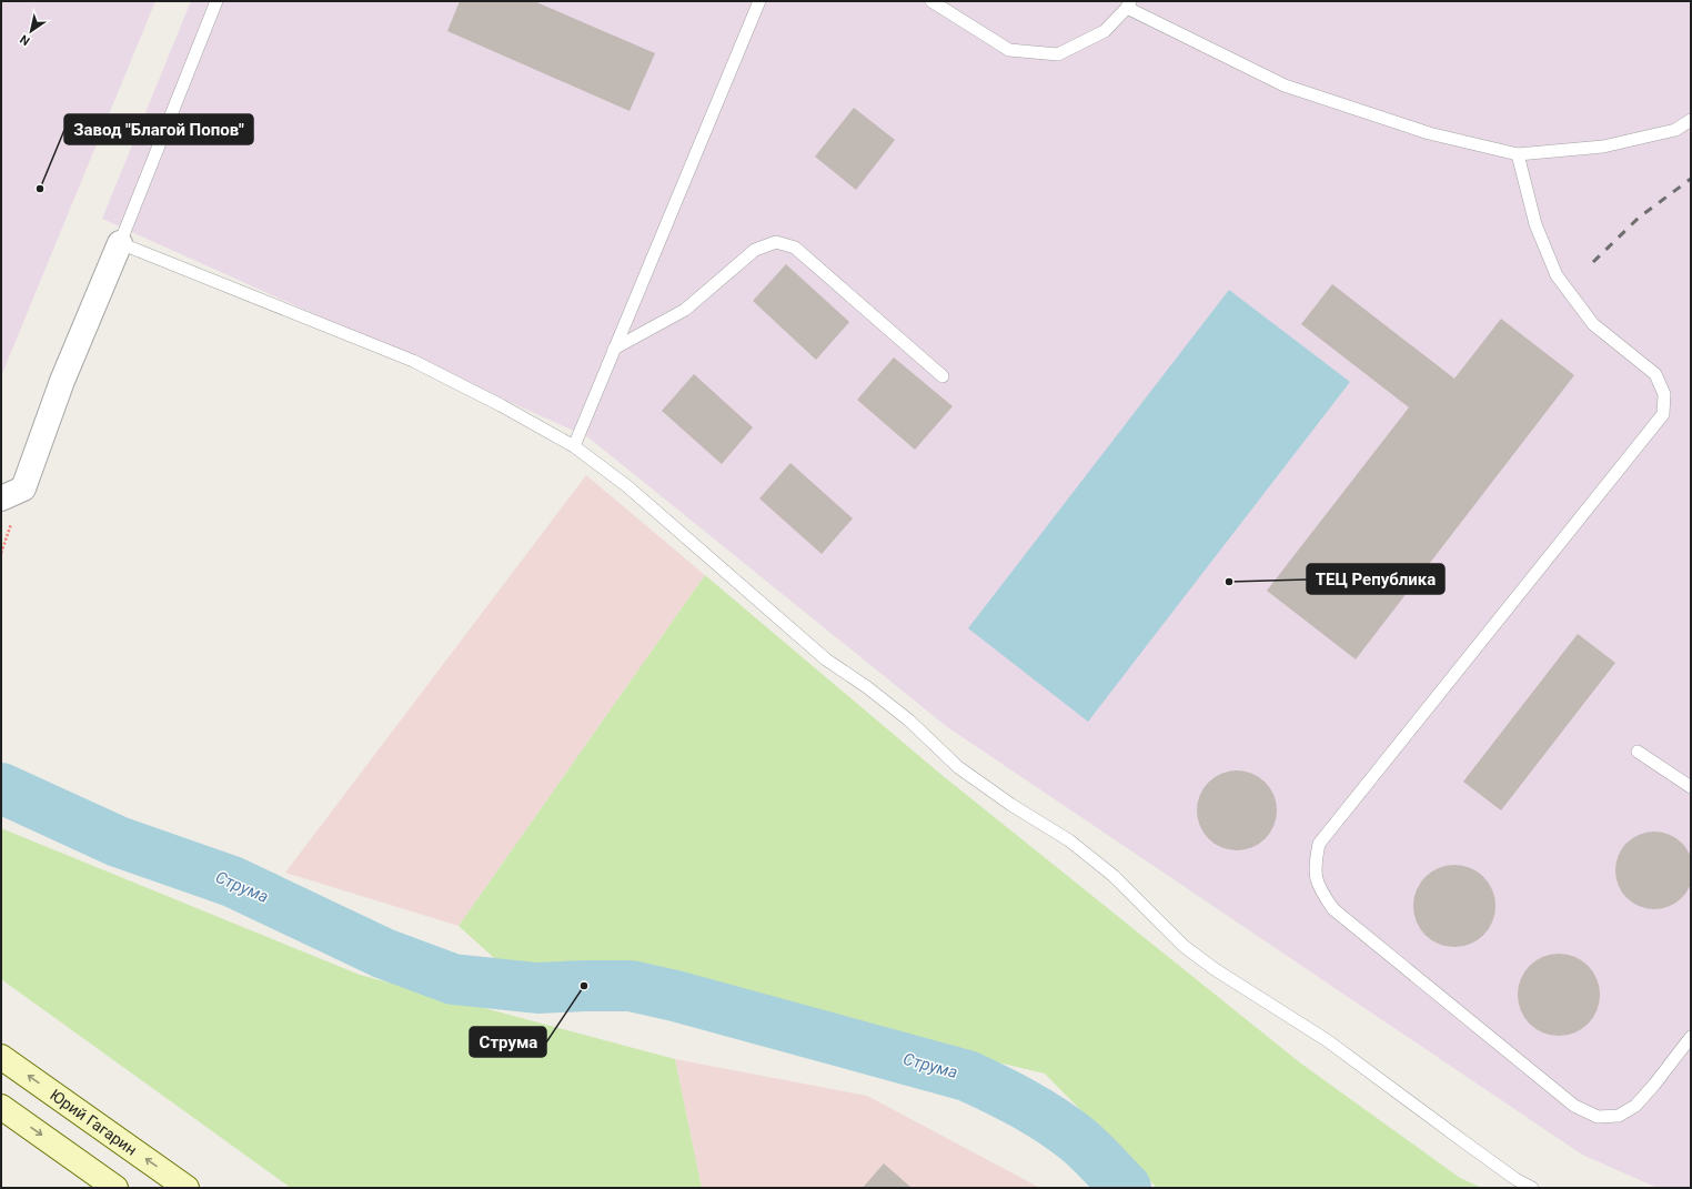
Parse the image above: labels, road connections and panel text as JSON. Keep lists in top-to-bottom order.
{
  "streets": {
    "street": ["Юрий Гагарин"]
  },
  "water": ["Струма"],
  "places": ["Завод \"Благой Попов\"", "ТЕЦ Република", "Струма"],
  "north": "bottom left"
}
